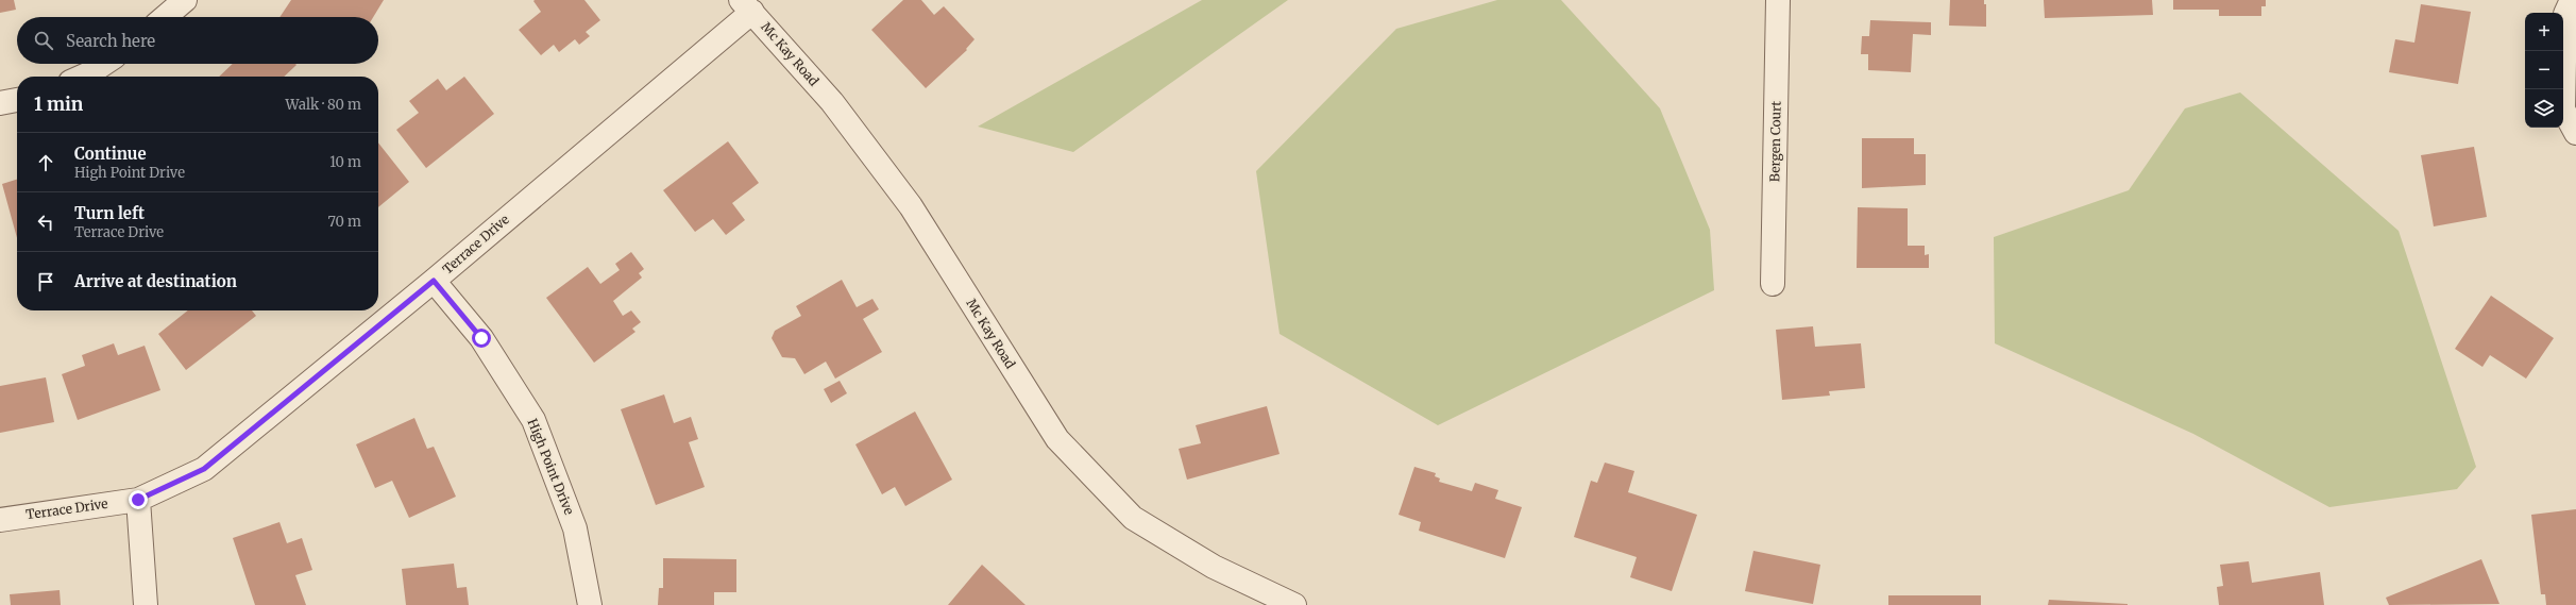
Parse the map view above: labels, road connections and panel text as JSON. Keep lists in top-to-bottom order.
{
  "streets": {
    "street": [
      "Mc Kay Road",
      "Bergen Court",
      "Terrace Drive",
      "High Point Drive"
    ]
  },
  "crossings": [
    ["Mc Kay Road", "Terrace Drive"],
    ["Terrace Drive", "High Point Drive"]
  ],
  "page": {
    "map_buttons": ["+", "−"],
    "search": "Search here",
    "heading": ["1 min", "Walk · 80 m"],
    "list": [
      ["Continue", "High Point Drive", "10 m"],
      ["Turn left", "Terrace Drive", "70 m"],
      "Arrive at destination"
    ]
  }
}
